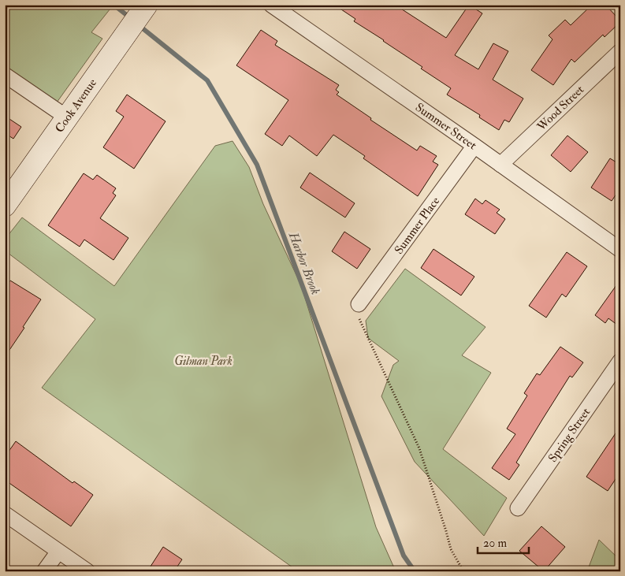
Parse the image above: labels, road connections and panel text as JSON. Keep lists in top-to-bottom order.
{
  "streets": {
    "main road": ["Cook Avenue"],
    "street": [
      "Wood Street",
      "Summer Street",
      "Summer Place",
      "Spring Street"
    ]
  },
  "crossings": [
    ["Wood Street", "Summer Street"],
    ["Summer Street", "Summer Place"]
  ],
  "water": ["Harbor Brook"],
  "parks": ["Gilman Park"],
  "scale_bar": "20 m"
}
